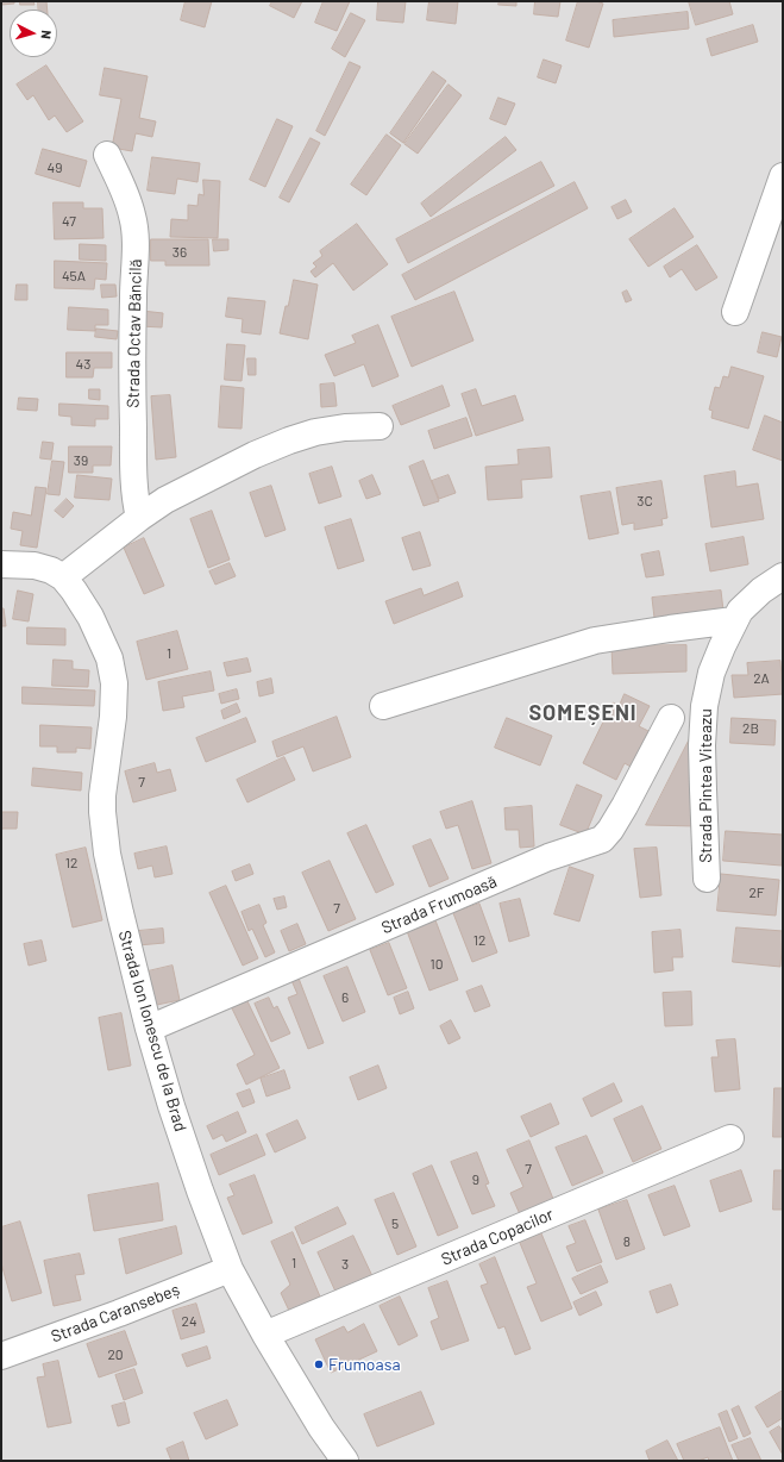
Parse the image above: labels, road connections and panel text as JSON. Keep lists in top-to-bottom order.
{
  "streets": {
    "street": [
      "Strada Octav Băncilă",
      "Strada Pintea Viteazu",
      "Strada Frumoasă",
      "Strada Ion Ionescu de la Brad",
      "Strada Copacilor",
      "Strada Caransebeș"
    ]
  },
  "crossings": [
    ["Strada Frumoasă", "Strada Ion Ionescu de la Brad"],
    ["Strada Ion Ionescu de la Brad", "Strada Copacilor"],
    ["Strada Ion Ionescu de la Brad", "Strada Caransebeș"]
  ],
  "districts": ["SOMEȘENI"],
  "places": ["Frumoasa"],
  "house_numbers": [
    "49",
    "47",
    "36",
    "45A",
    "43",
    "39",
    "3C",
    "1",
    "2A",
    "2B",
    "7",
    "12",
    "2F",
    "7",
    "12",
    "10",
    "6",
    "7",
    "9",
    "5",
    "8",
    "1",
    "3",
    "24",
    "20"
  ],
  "north": "right"
}
